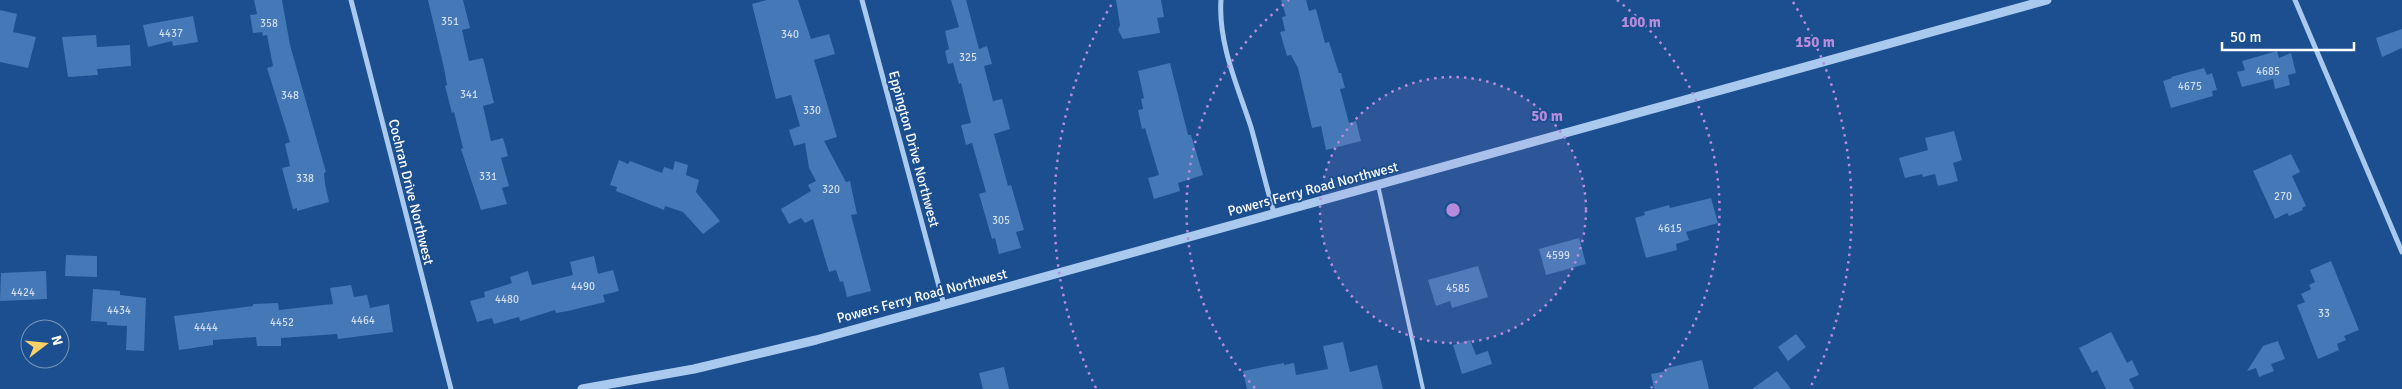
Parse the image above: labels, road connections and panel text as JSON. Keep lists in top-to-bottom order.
{
  "streets": {
    "street": ["Eppington Drive Northwest", "Powers Ferry Road Northwest", "Cochran Drive Northwest"]
  },
  "crossings": [
    ["Eppington Drive Northwest", "Powers Ferry Road Northwest"]
  ],
  "house_numbers": [
    "351",
    "358",
    "4437",
    "340",
    "325",
    "4685",
    "4675",
    "341",
    "348",
    "330",
    "331",
    "338",
    "320",
    "270",
    "305",
    "4615",
    "4599",
    "4490",
    "4585",
    "4424",
    "4480",
    "4434",
    "33",
    "4464",
    "4452",
    "4444"
  ],
  "scale_bar": "50 m",
  "north": "right",
  "rings": ["100 m", "150 m", "50 m"]
}
